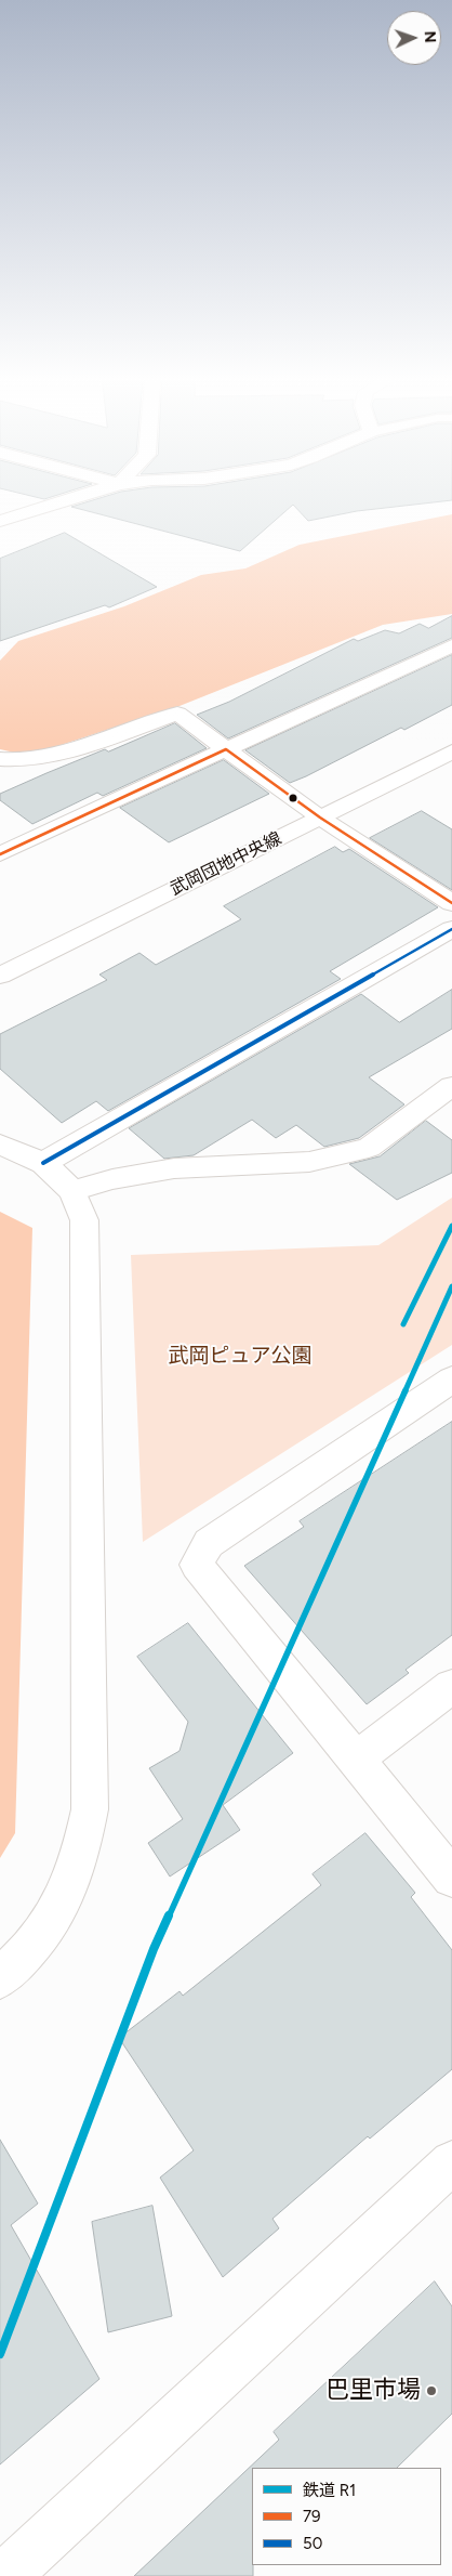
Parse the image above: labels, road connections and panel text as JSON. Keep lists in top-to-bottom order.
{
  "streets": {
    "street": ["武岡団地中央線"]
  },
  "parks": ["武岡ピュア公園"],
  "places": ["巴里市場"],
  "lines": ["transit line 79", "transit line 50", "rail line R1"],
  "legend": ["鉄道 R1", "79", "50"],
  "north": "right"
}
